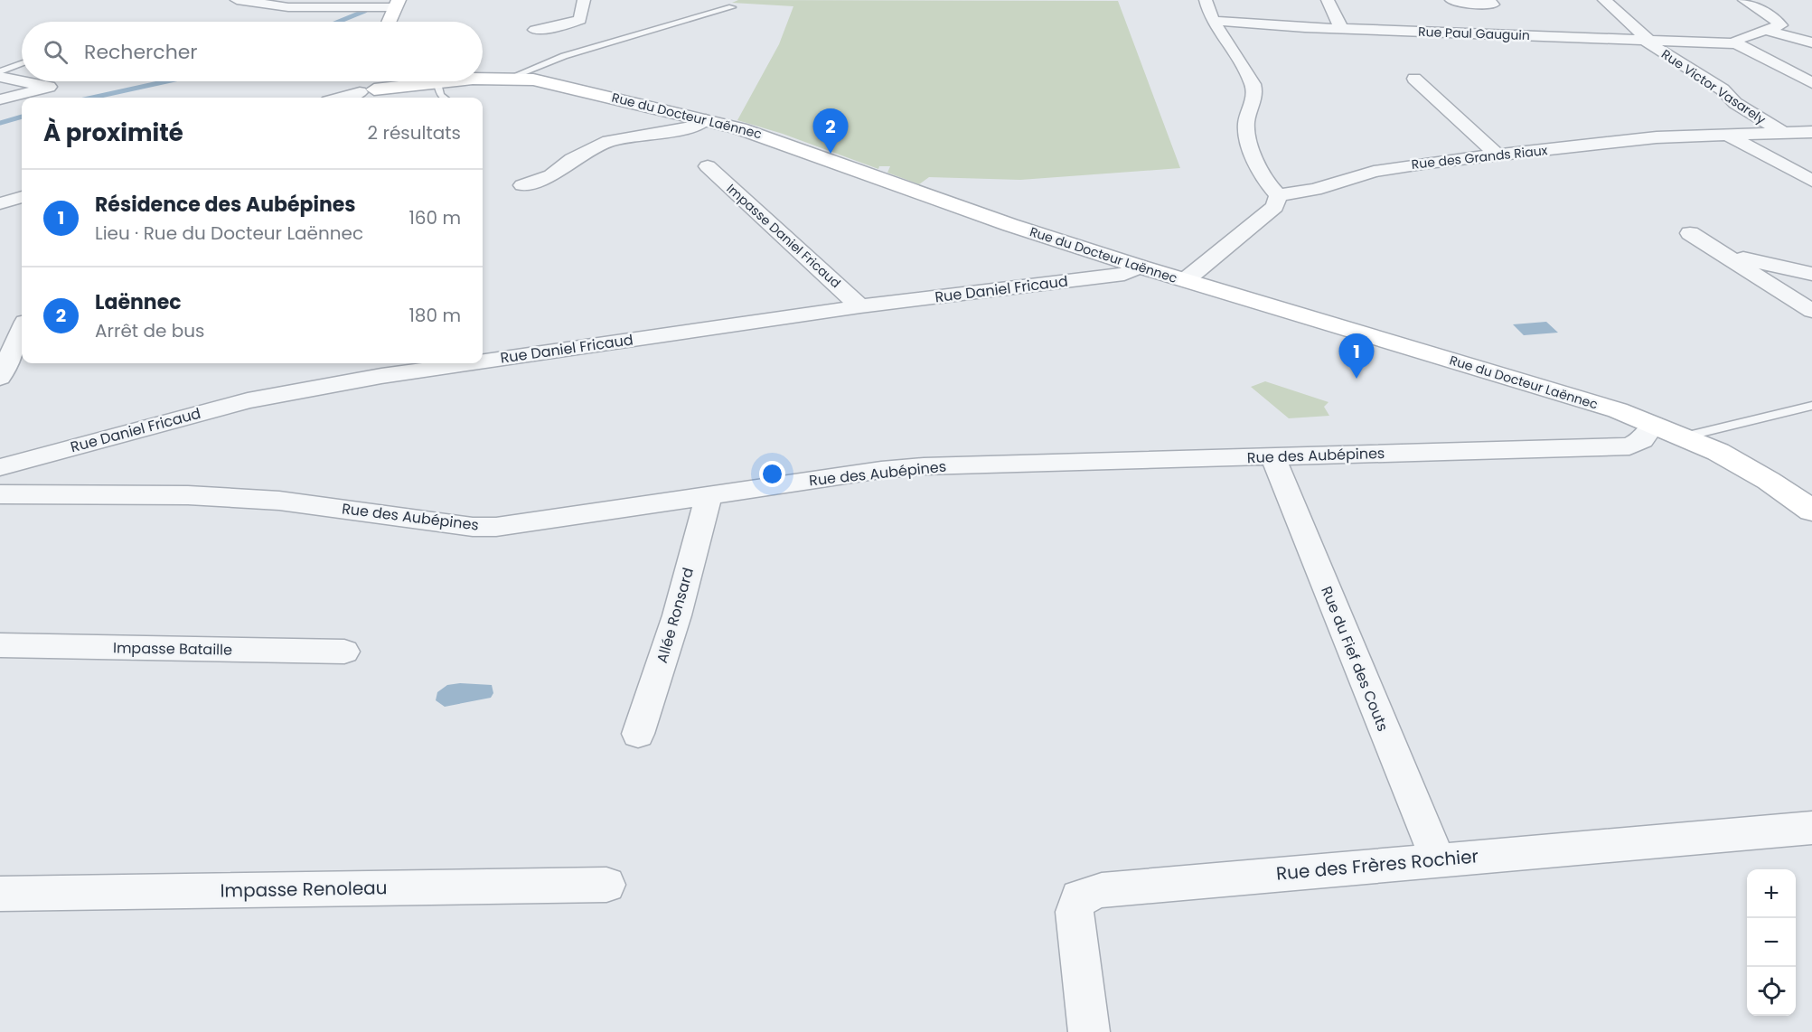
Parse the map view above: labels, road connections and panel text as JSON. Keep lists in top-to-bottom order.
{
  "streets": {
    "street": [
      "Rue Paul Gauguin",
      "Rue Victor Vasarely",
      "Rue du Docteur Laënnec",
      "Rue des Grands Riaux",
      "Impasse Daniel Fricaud",
      "Rue Daniel Fricaud",
      "Rue des Aubépines",
      "Allée Ronsard",
      "Impasse Bataille",
      "Rue du Fief des Couts",
      "Rue des Frères Rochier",
      "Impasse Renoleau"
    ]
  },
  "crossings": [
    ["Rue Paul Gauguin", "Rue Victor Vasarely"],
    ["Rue Victor Vasarely", "Rue des Grands Riaux"],
    ["Rue du Docteur Laënnec", "Rue Daniel Fricaud"],
    ["Rue du Docteur Laënnec", "Rue des Aubépines"],
    ["Impasse Daniel Fricaud", "Rue Daniel Fricaud"],
    ["Rue des Aubépines", "Allée Ronsard"],
    ["Rue des Aubépines", "Rue du Fief des Couts"],
    ["Rue du Fief des Couts", "Rue des Frères Rochier"]
  ],
  "page": {
    "search": "Rechercher",
    "heading": ["À proximité", "2 résultats"],
    "pins": ["2", "1"],
    "list": [
      {
        "mark": "1",
        "name": "Résidence des Aubépines",
        "note": "Lieu · Rue du Docteur Laënnec",
        "value": "160 m"
      },
      {
        "mark": "2",
        "name": "Laënnec",
        "note": "Arrêt de bus",
        "value": "180 m"
      }
    ],
    "map_buttons": ["+", "−"]
  }
}
